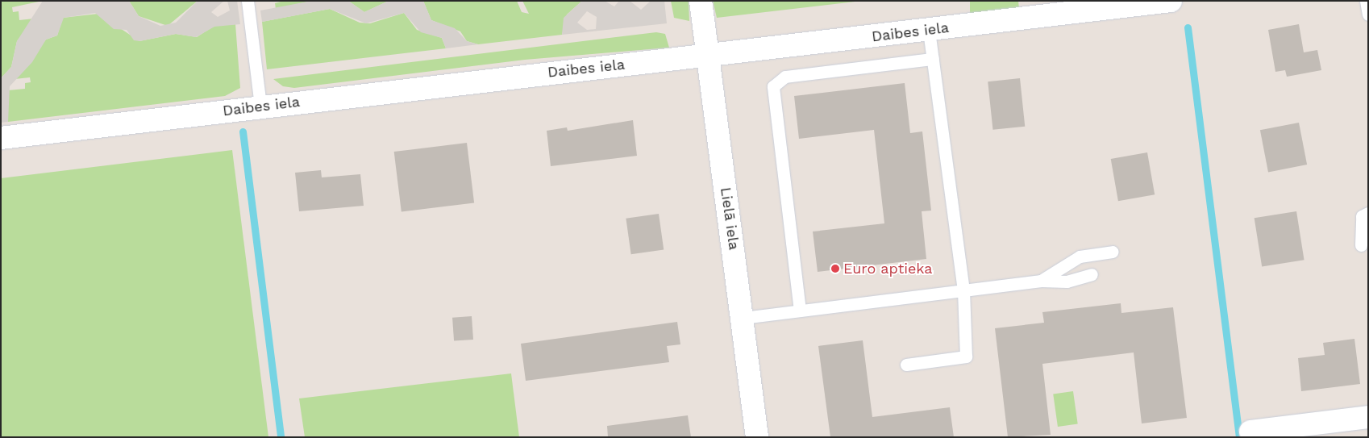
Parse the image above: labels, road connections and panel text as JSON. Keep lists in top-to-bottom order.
{
  "streets": {
    "street": ["Daibes iela", "Lielā iela"]
  },
  "crossings": [
    ["Daibes iela", "Lielā iela"]
  ],
  "places": ["Euro aptieka"]
}
